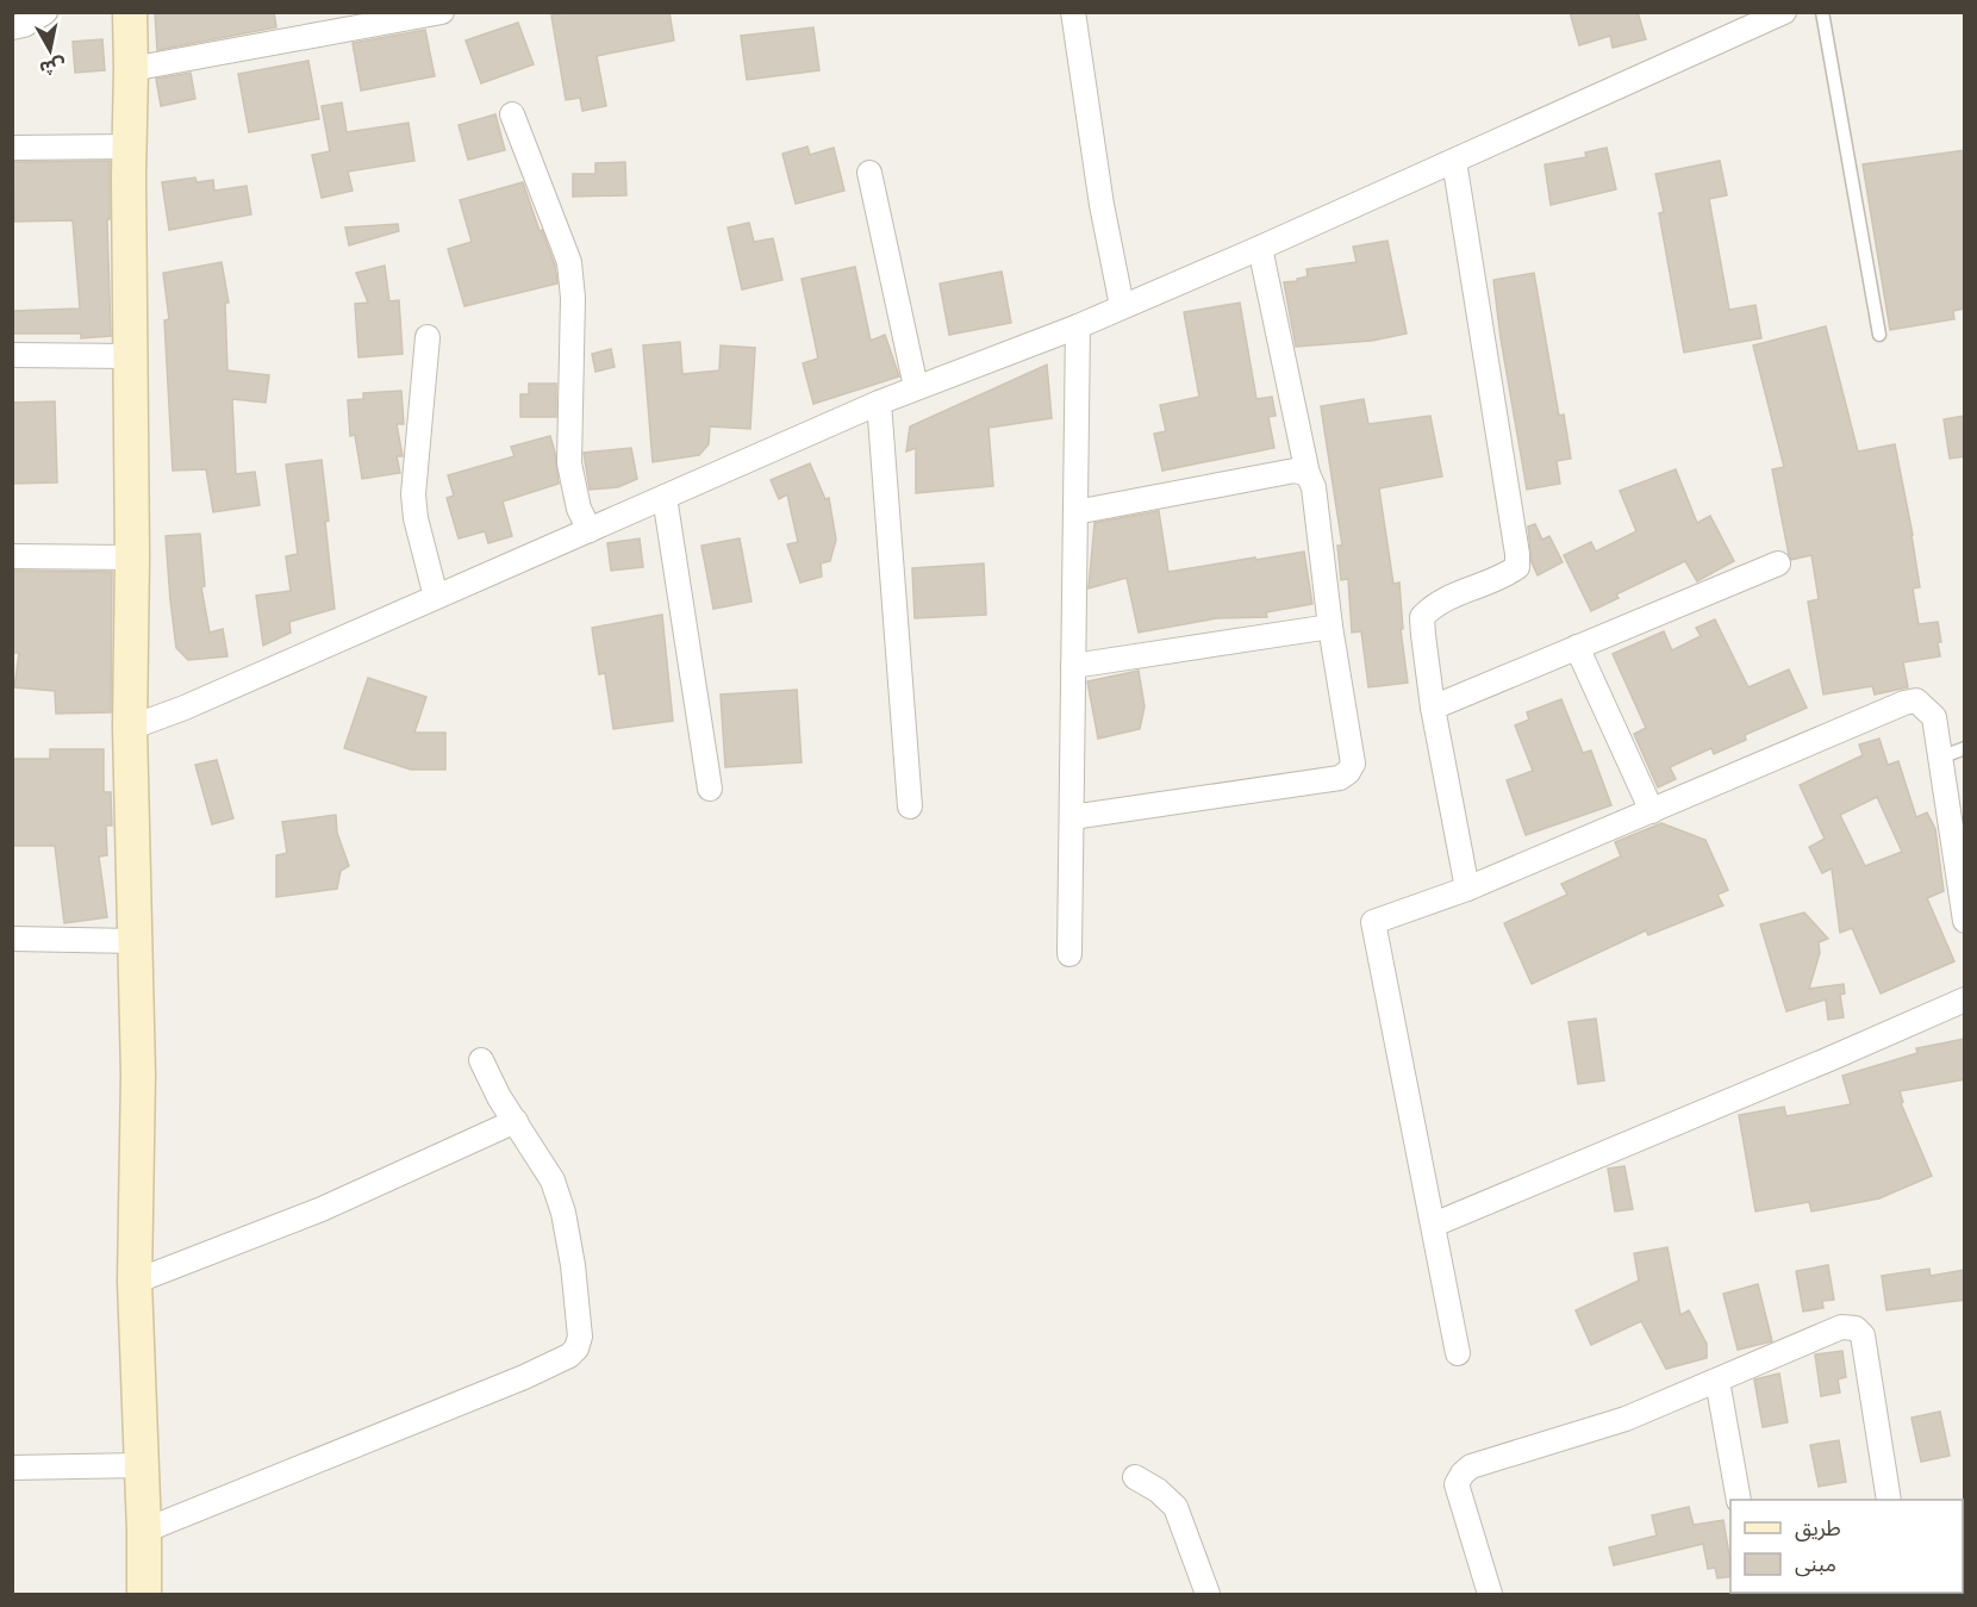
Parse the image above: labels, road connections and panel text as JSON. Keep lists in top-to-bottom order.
{
  "legend": ["طريق", "مبنى"],
  "north": "bottom"
}
